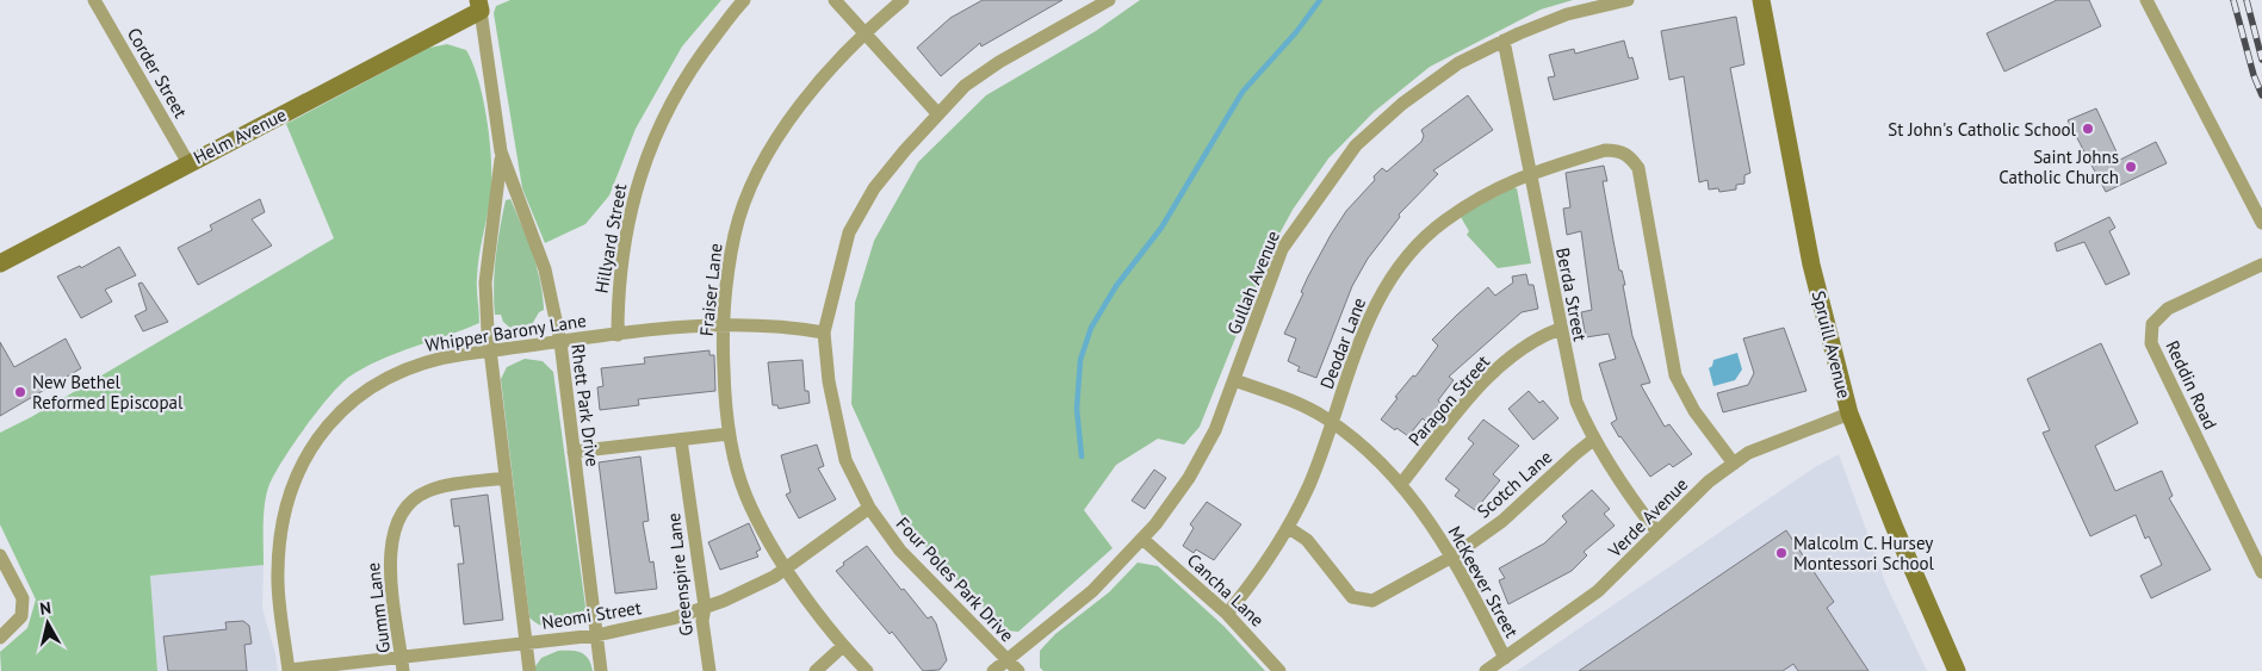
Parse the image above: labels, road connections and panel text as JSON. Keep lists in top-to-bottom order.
{
  "streets": {
    "street": [
      "Corder Street",
      "Helm Avenue",
      "Hillyard Street",
      "Gullah Avenue",
      "Fraiser Lane",
      "Berda Street",
      "Whipper Barony Lane",
      "Deodar Lane",
      "Spruill Avenue",
      "Reddin Road",
      "Paragon Street",
      "Rhett Park Drive",
      "Scotch Lane",
      "Verde Avenue",
      "Greenspire Lane",
      "Four Poles Park Drive",
      "McKeever Street",
      "Cancha Lane",
      "Gumm Lane",
      "Neomi Street"
    ]
  },
  "crossings": [
    ["Corder Street", "Helm Avenue"],
    ["Helm Avenue", "Rhett Park Drive"],
    ["Hillyard Street", "Whipper Barony Lane"],
    ["Gullah Avenue", "Berda Street"],
    ["Gullah Avenue", "Four Poles Park Drive"],
    ["Gullah Avenue", "McKeever Street"],
    ["Gullah Avenue", "Cancha Lane"],
    ["Fraiser Lane", "Whipper Barony Lane"],
    ["Fraiser Lane", "Neomi Street"],
    ["Berda Street", "Deodar Lane"],
    ["Berda Street", "Paragon Street"],
    ["Berda Street", "Scotch Lane"],
    ["Berda Street", "Verde Avenue"],
    ["Whipper Barony Lane", "Rhett Park Drive"],
    ["Whipper Barony Lane", "Four Poles Park Drive"],
    ["Whipper Barony Lane", "Neomi Street"],
    ["Deodar Lane", "Scotch Lane"],
    ["Deodar Lane", "Verde Avenue"],
    ["Deodar Lane", "McKeever Street"],
    ["Deodar Lane", "Cancha Lane"],
    ["Spruill Avenue", "Verde Avenue"],
    ["Paragon Street", "McKeever Street"],
    ["Rhett Park Drive", "Gumm Lane"],
    ["Rhett Park Drive", "Neomi Street"],
    ["Scotch Lane", "McKeever Street"],
    ["Verde Avenue", "McKeever Street"],
    ["Greenspire Lane", "Neomi Street"],
    ["Four Poles Park Drive", "Neomi Street"],
    ["Gumm Lane", "Neomi Street"]
  ],
  "places": [
    "St John's Catholic School",
    "Saint Johns Catholic Church",
    "New Bethel Reformed Episcopal",
    "Malcolm C. Hursey Montessori School"
  ],
  "north": "top"
}
